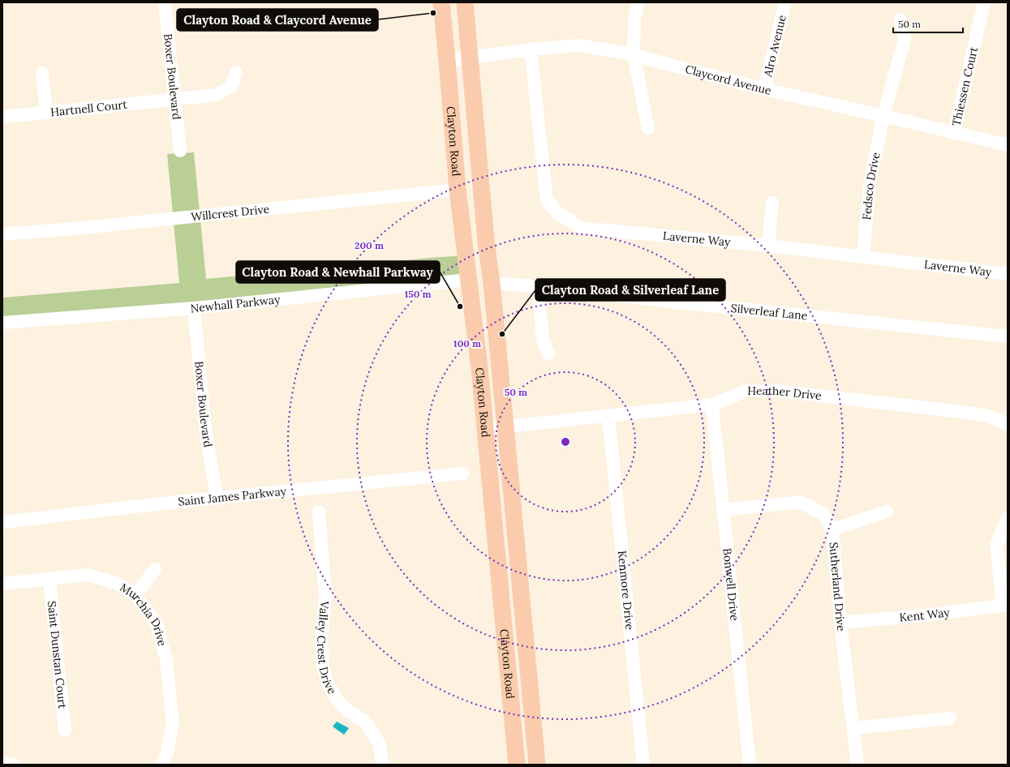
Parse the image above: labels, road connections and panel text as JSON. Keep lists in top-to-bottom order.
{
  "streets": {
    "main road": ["Clayton Road"],
    "street": [
      "Alro Avenue",
      "Boxer Boulevard",
      "Claycord Avenue",
      "Thiessen Court",
      "Hartnell Court",
      "Fedsco Drive",
      "Willcrest Drive",
      "Laverne Way",
      "Newhall Parkway",
      "Silverleaf Lane",
      "Heather Drive",
      "Saint James Parkway",
      "Bonwell Drive",
      "Sutherland Drive",
      "Kenmore Drive",
      "Kent Way",
      "Murchia Drive",
      "Valley Crest Drive",
      "Saint Dunstan Court"
    ]
  },
  "crossings": [
    ["Alro Avenue", "Claycord Avenue"],
    ["Boxer Boulevard", "Hartnell Court"],
    ["Boxer Boulevard", "Newhall Parkway"],
    ["Boxer Boulevard", "Saint James Parkway"],
    ["Claycord Avenue", "Thiessen Court"],
    ["Claycord Avenue", "Clayton Road"],
    ["Claycord Avenue", "Fedsco Drive"],
    ["Claycord Avenue", "Laverne Way"],
    ["Clayton Road", "Willcrest Drive"],
    ["Clayton Road", "Newhall Parkway"],
    ["Clayton Road", "Silverleaf Lane"],
    ["Clayton Road", "Heather Drive"],
    ["Fedsco Drive", "Laverne Way"],
    ["Heather Drive", "Bonwell Drive"],
    ["Heather Drive", "Kenmore Drive"],
    ["Bonwell Drive", "Sutherland Drive"],
    ["Sutherland Drive", "Kent Way"],
    ["Murchia Drive", "Saint Dunstan Court"]
  ],
  "places": ["Clayton Road & Claycord Avenue", "Clayton Road & Newhall Parkway", "Clayton Road & Silverleaf Lane"],
  "scale_bar": "50 m",
  "rings": [
    "200 m",
    "150 m",
    "100 m",
    "50 m"
  ]
}
